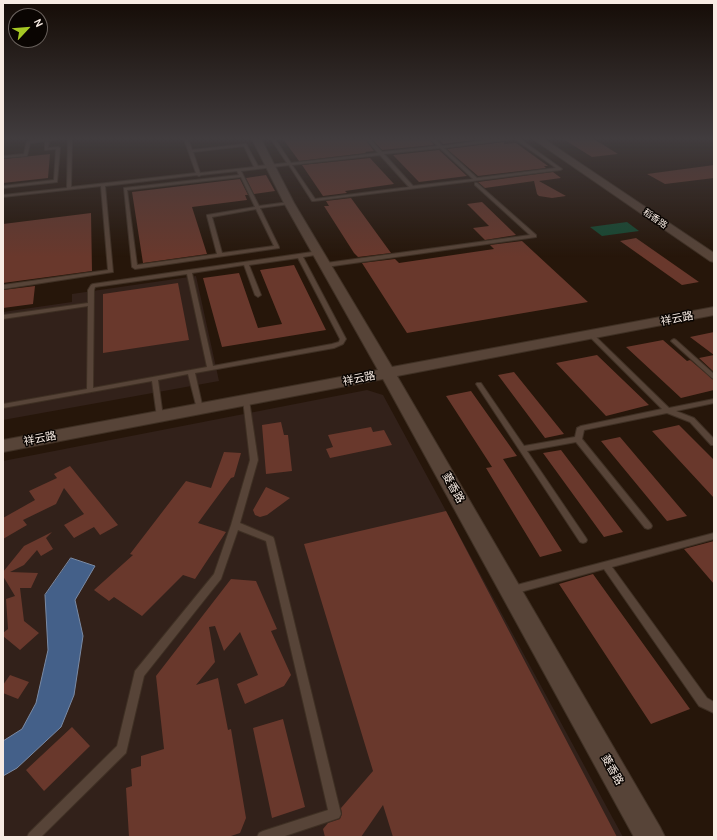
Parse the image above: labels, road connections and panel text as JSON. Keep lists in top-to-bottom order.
{
  "streets": {
    "street": ["稻香路", "祥云路", "菱香路"]
  },
  "crossings": [
    ["祥云路", "菱香路"]
  ],
  "north": "top right"
}
